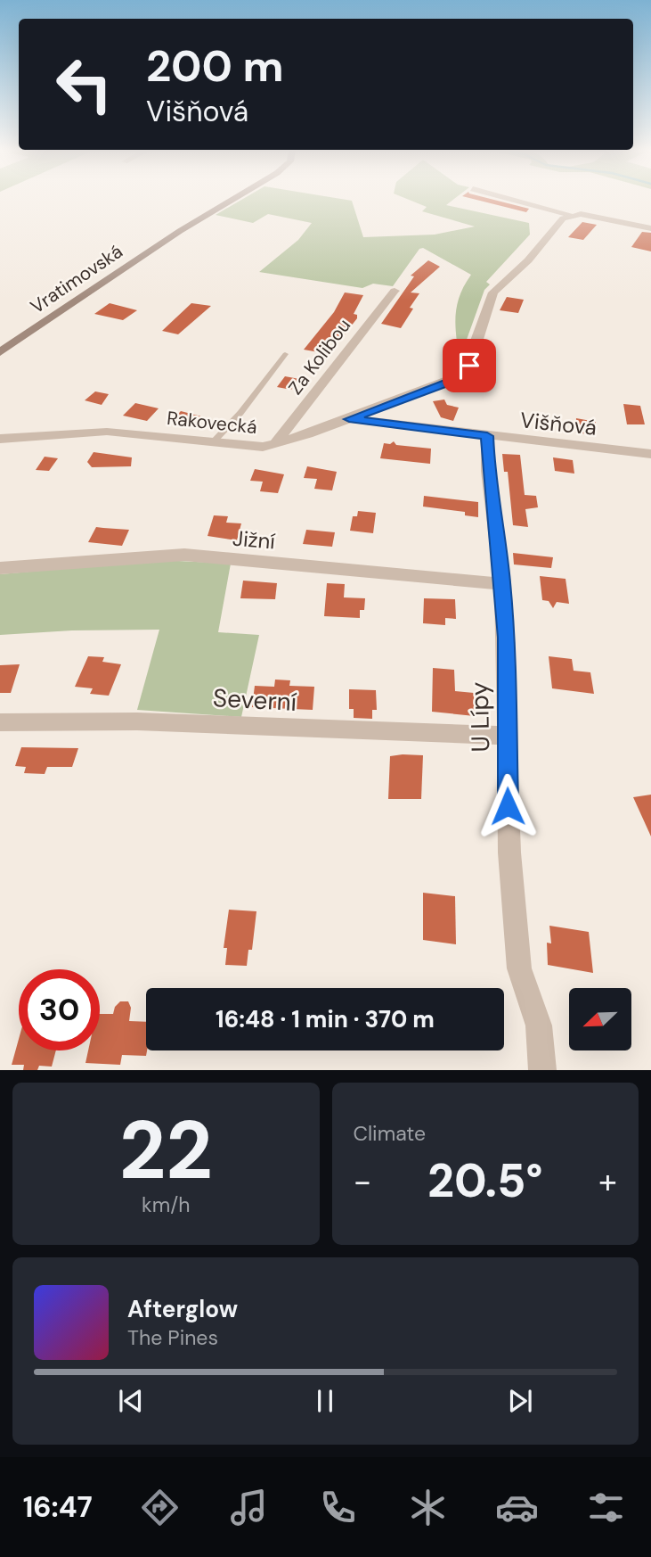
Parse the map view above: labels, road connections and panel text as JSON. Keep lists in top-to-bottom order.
{
  "streets": {
    "main road": ["Vratimovská"],
    "street": [
      "Za Kolibou",
      "Rakovecká",
      "Višňová",
      "Jižní",
      "Severní",
      "U Lípy"
    ]
  },
  "crossings": [
    ["Za Kolibou", "Rakovecká"],
    ["Rakovecká", "Višňová"],
    ["Višňová", "U Lípy"],
    ["Jižní", "U Lípy"],
    ["Severní", "U Lípy"]
  ],
  "north": "bottom left",
  "page": {
    "turn": ["200 m", "Višňová"],
    "limit": "30",
    "trip": "16:48 · 1 min · 370 m",
    "tile": [
      ["22", "km/h"],
      "Climate"
    ],
    "heat": ["−", "20.5°", "+"],
    "song": ["Afterglow", "The Pines"],
    "tabs": "16:47"
  }
}
